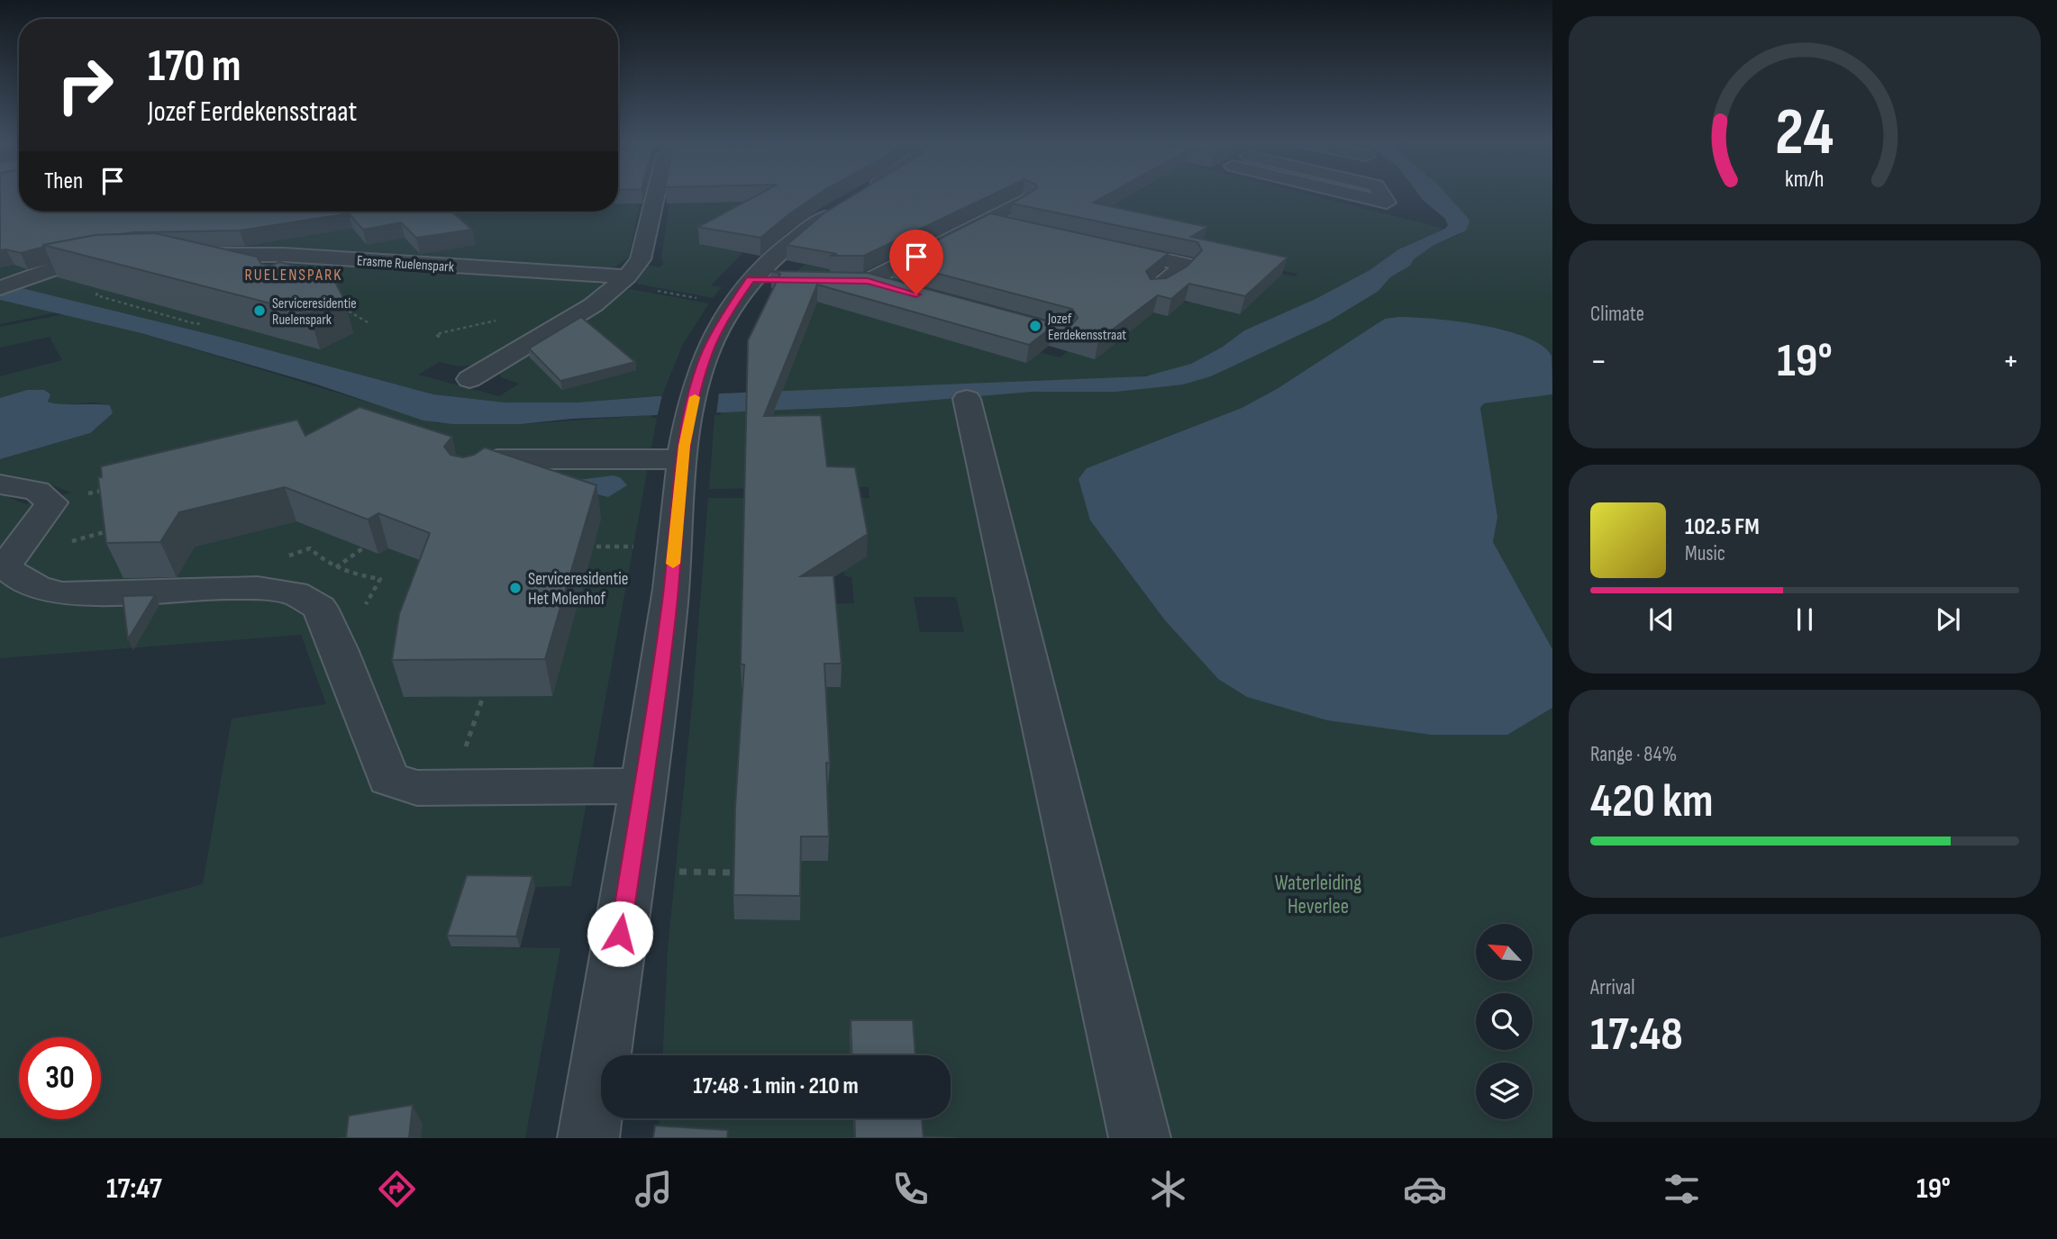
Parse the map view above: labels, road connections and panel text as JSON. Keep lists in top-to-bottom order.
{
  "streets": {
    "street": ["Erasme Ruelenspark"]
  },
  "districts": ["RUELENSPARK"],
  "parks": ["Waterleiding Heverlee"],
  "places": ["Serviceresidentie Ruelenspark", "Jozef Eerdekensstraat", "Serviceresidentie Het Molenhof"],
  "north": "top left",
  "page": {
    "turn": ["170 m", "Jozef Eerdekensstraat"],
    "then": "Then",
    "tile": [
      "Climate",
      ["Range · 84%", "420 km"],
      ["Arrival", "17:48"]
    ],
    "heat": ["−", "19°", "+"],
    "song": ["102.5 FM", "Music"],
    "limit": "30",
    "trip": "17:48 · 1 min · 210 m",
    "tabs": ["17:47", "19°"],
    "gauge": ["24", "km/h"]
  }
}
